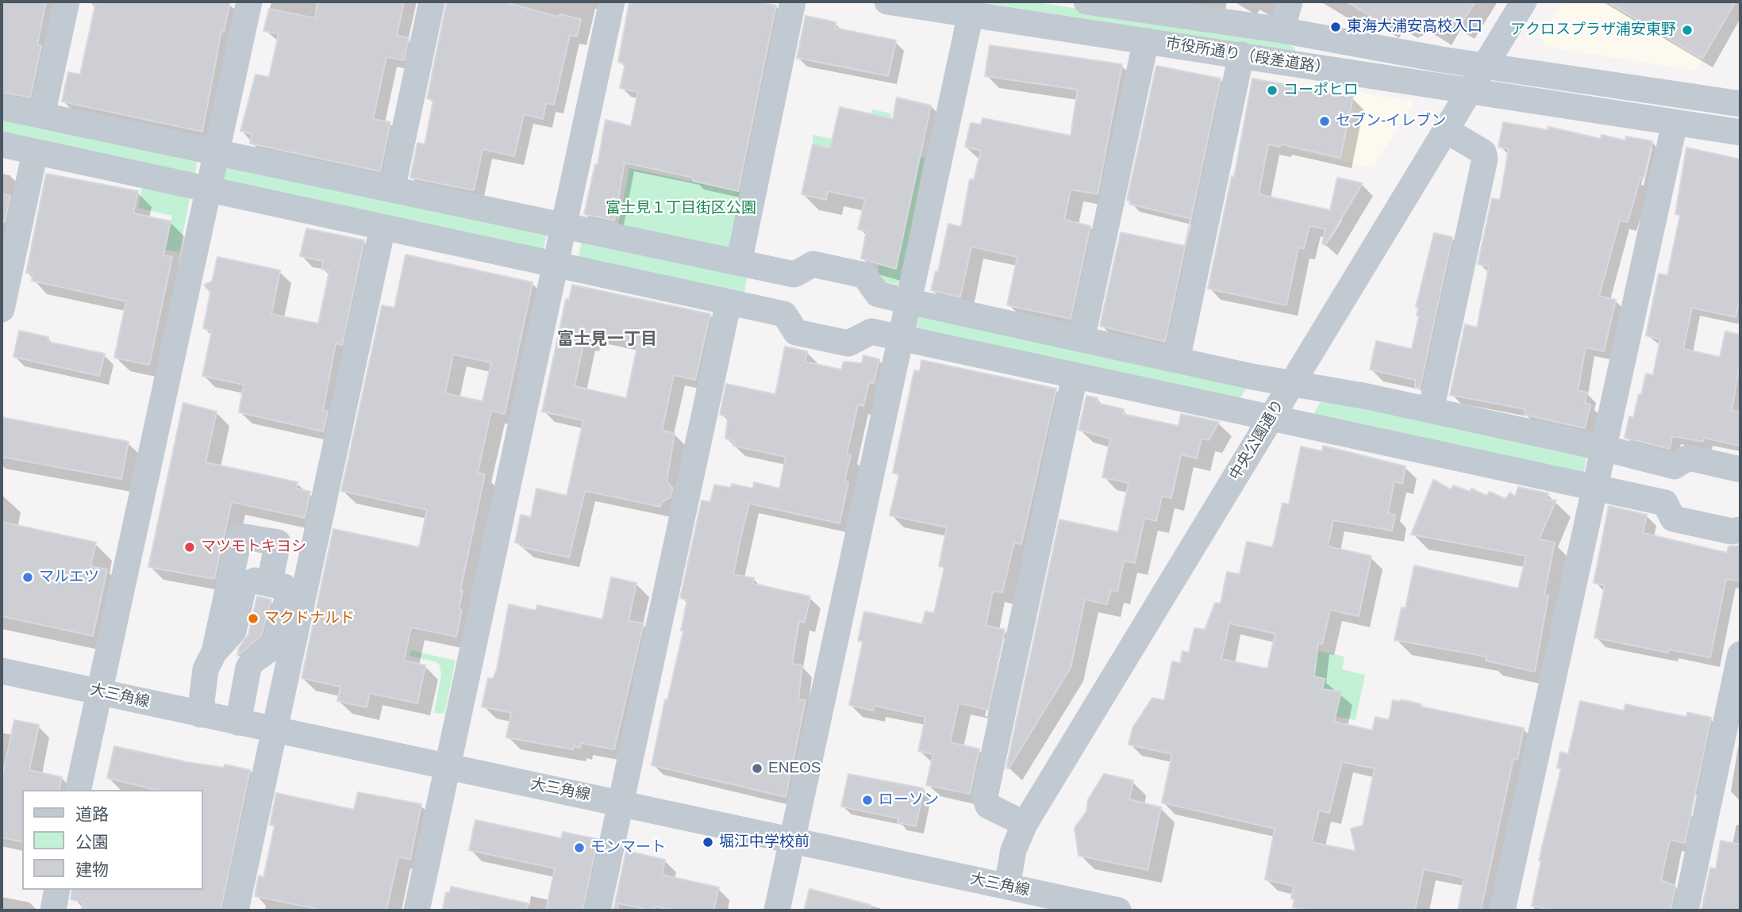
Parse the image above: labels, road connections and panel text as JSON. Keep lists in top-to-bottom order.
{
  "streets": {
    "street": ["市役所通り（段差道路）", "中央公園通り", "大三角線"]
  },
  "crossings": [
    ["市役所通り（段差道路）", "中央公園通り"],
    ["中央公園通り", "大三角線"]
  ],
  "districts": ["富士見一丁目"],
  "parks": ["富士見１丁目街区公園"],
  "places": [
    "東海大浦安高校入口",
    "アクロスプラザ浦安東野",
    "コーポヒロ",
    "セブン-イレブン",
    "マツモトキヨシ",
    "マルエツ",
    "マクドナルド",
    "ENEOS",
    "ローソン",
    "堀江中学校前",
    "モンマート"
  ],
  "legend": ["道路", "公園", "建物"]
}
